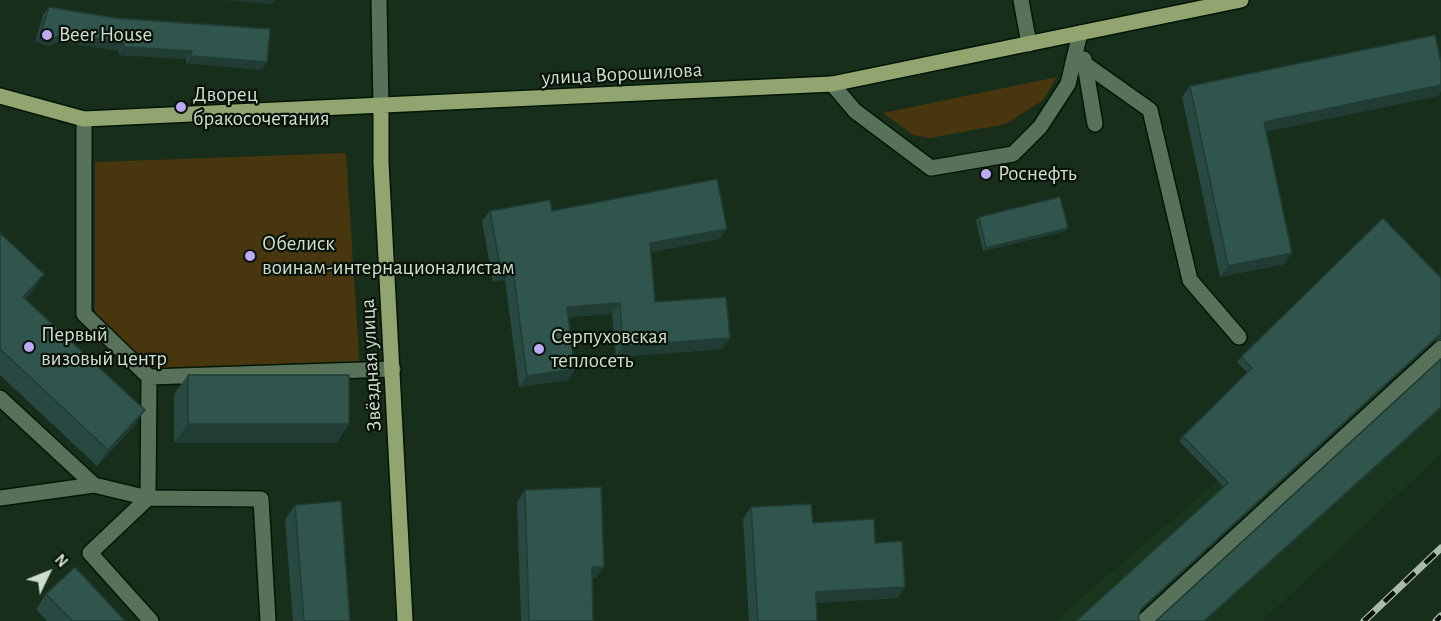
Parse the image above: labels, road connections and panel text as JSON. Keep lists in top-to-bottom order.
{
  "streets": {
    "main road": ["улица Ворошилова", "Звёздная улица"]
  },
  "crossings": [
    ["улица Ворошилова", "Звёздная улица"]
  ],
  "places": [
    "Beer House",
    "Дворец бракосочетания",
    "Роснефть",
    "Обелиск воинам-интернационалистам",
    "Первый визовый центр",
    "Серпуховская теплосеть"
  ],
  "north": "top right"
}
